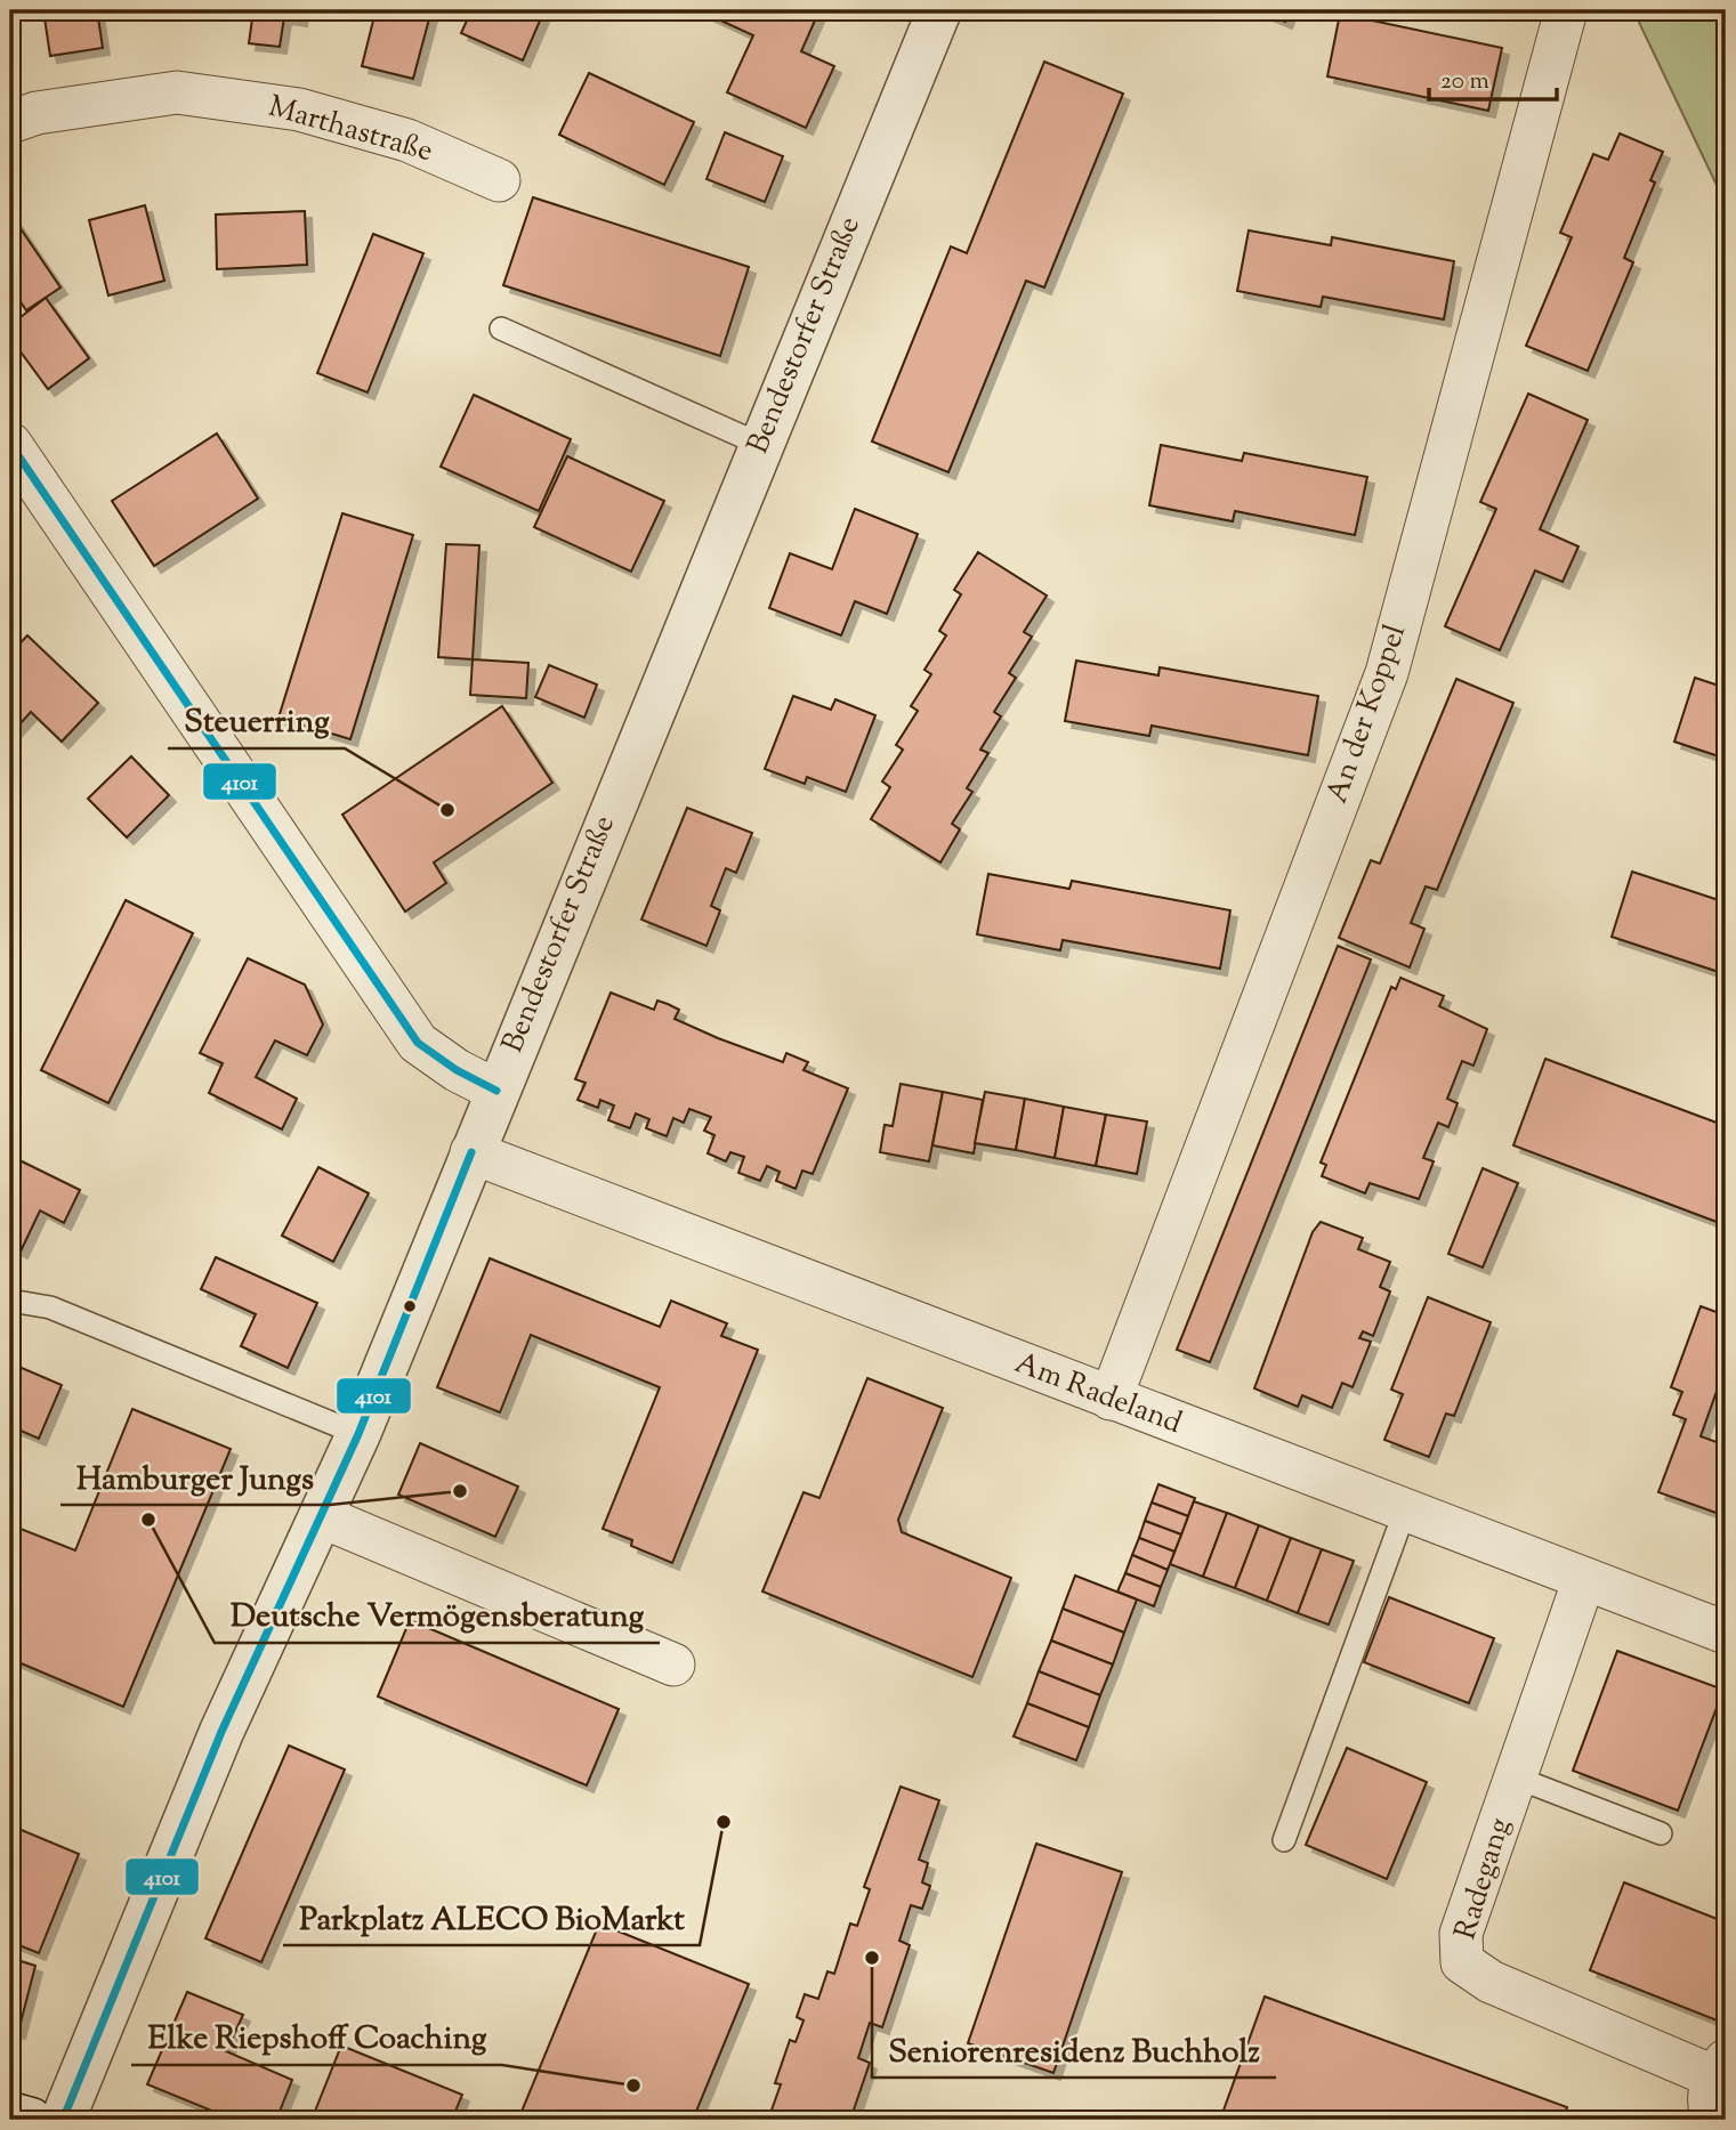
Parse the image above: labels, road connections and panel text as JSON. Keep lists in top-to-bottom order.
{
  "streets": {
    "street": [
      "Marthastraße",
      "Bendestorfer Straße",
      "An der Koppel",
      "Am Radeland",
      "Radegang"
    ]
  },
  "crossings": [
    ["Bendestorfer Straße", "Am Radeland"],
    ["An der Koppel", "Am Radeland"],
    ["Am Radeland", "Radegang"]
  ],
  "places": [
    "Steuerring",
    "Hamburger Jungs",
    "Deutsche Vermögensberatung",
    "Parkplatz ALECO BioMarkt",
    "Seniorenresidenz Buchholz",
    "Elke Riepshoff Coaching"
  ],
  "lines": ["transit line 4101"],
  "scale_bar": "20 m"
}
